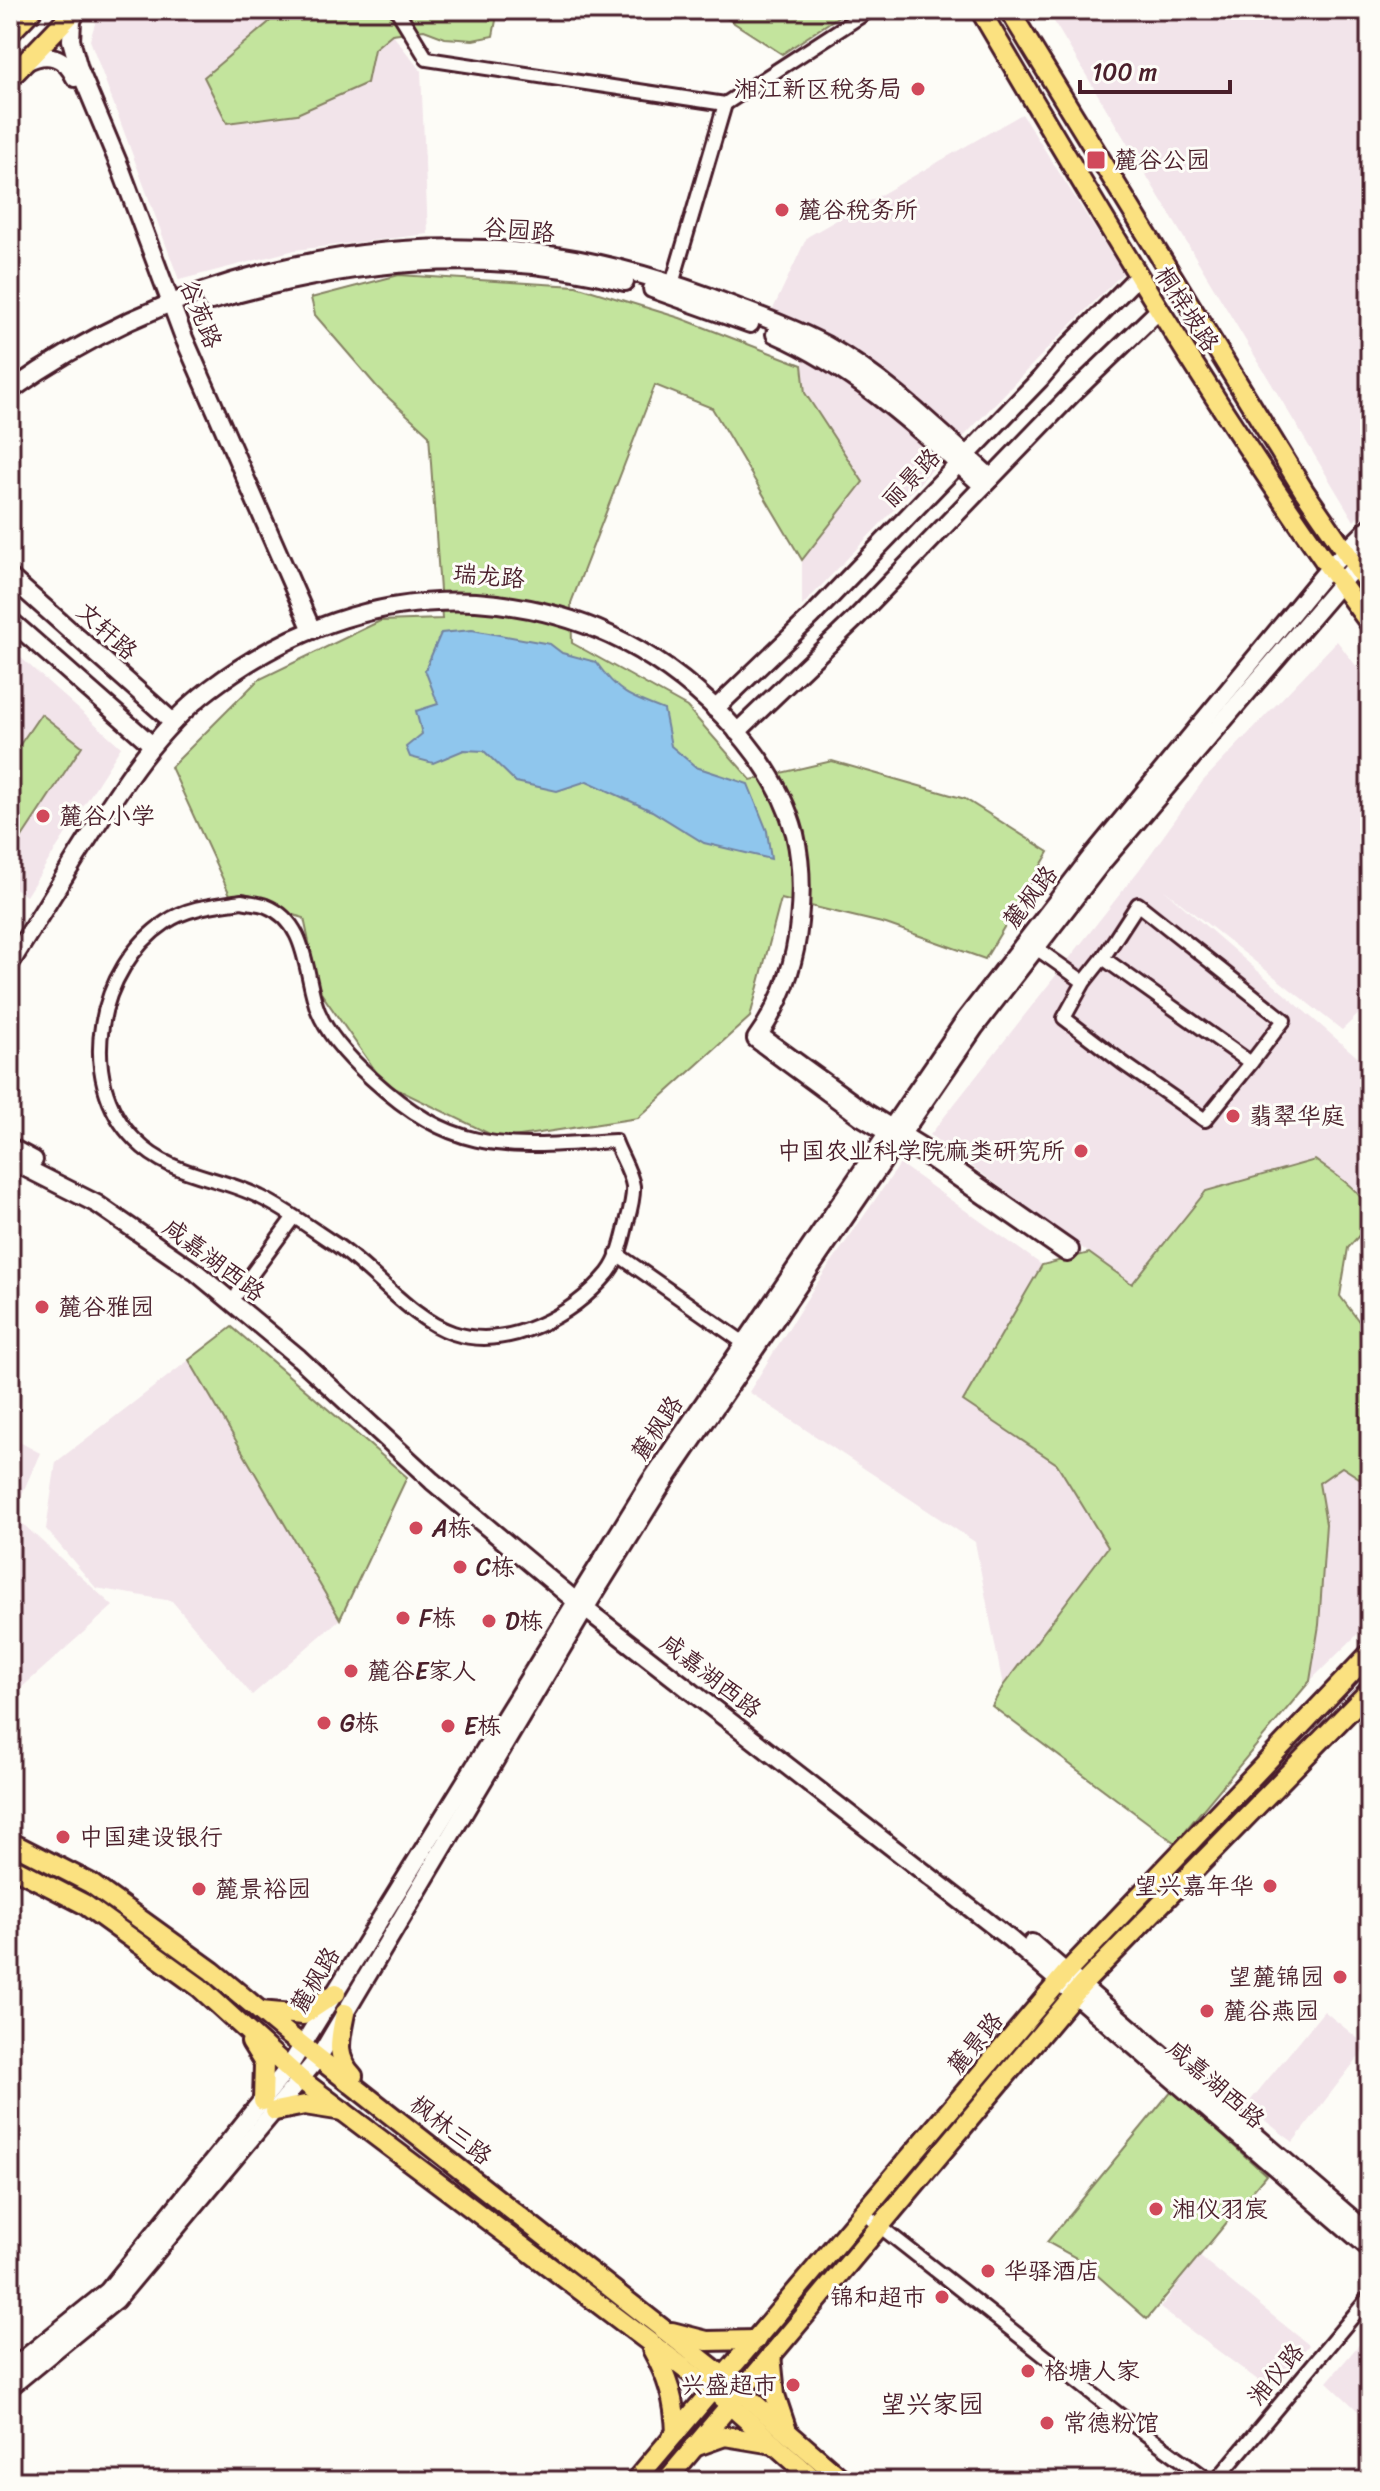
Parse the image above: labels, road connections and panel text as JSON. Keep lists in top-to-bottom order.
{
  "streets": {
    "main road": [
      "谷园路",
      "桐梓坡路",
      "谷苑路",
      "丽景路",
      "瑞龙路",
      "文轩路",
      "麓枫路",
      "咸嘉湖西路",
      "麓景路",
      "枫林三路"
    ],
    "street": ["湘仪路"]
  },
  "crossings": [
    ["谷园路", "谷苑路"],
    ["谷园路", "丽景路"],
    ["桐梓坡路", "丽景路"],
    ["桐梓坡路", "麓枫路"],
    ["谷苑路", "瑞龙路"],
    ["丽景路", "瑞龙路"],
    ["瑞龙路", "文轩路"],
    ["瑞龙路", "麓枫路"],
    ["麓枫路", "咸嘉湖西路"],
    ["麓枫路", "枫林三路"],
    ["咸嘉湖西路", "麓景路"],
    ["麓景路", "枫林三路"]
  ],
  "districts": ["望兴家园"],
  "places": {
    "other": [
      "湘江新区税务局",
      "麓谷税务所",
      "麓谷小学",
      "翡翠华庭",
      "中国农业科学院麻类研究所",
      "麓谷雅园",
      "A栋",
      "C栋",
      "F栋",
      "D栋",
      "麓谷E家人",
      "G栋",
      "E栋",
      "中国建设银行",
      "望兴嘉年华",
      "麓景裕园",
      "望麓锦园",
      "麓谷燕园",
      "湘仪羽宸",
      "华驿酒店",
      "锦和超市",
      "格塘人家",
      "兴盛超市",
      "常德粉馆"
    ],
    "transit": ["麓谷公园"]
  },
  "scale_bar": "100 m"
}
